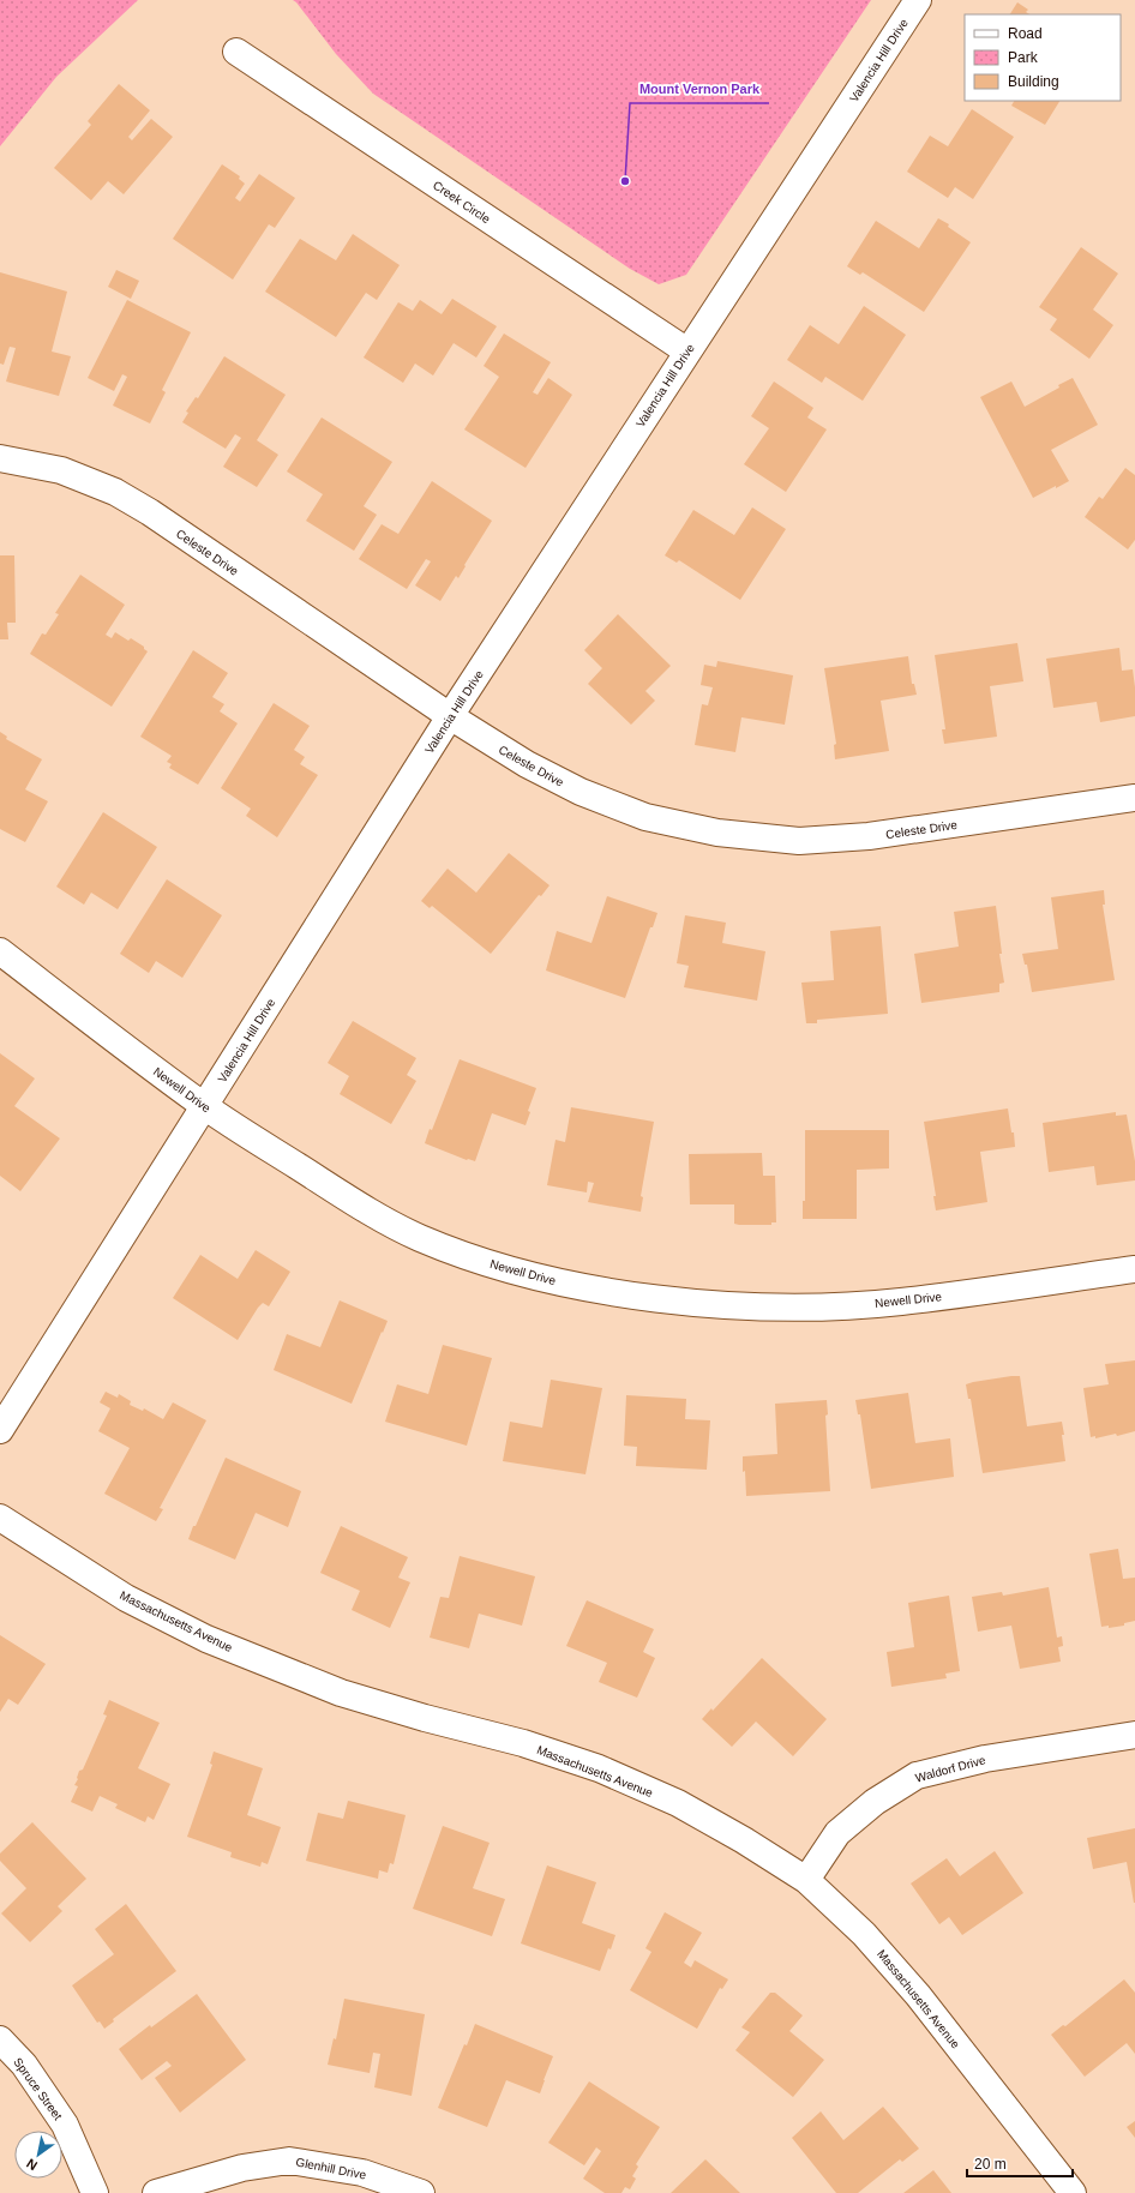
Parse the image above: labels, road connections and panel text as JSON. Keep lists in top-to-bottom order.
{
  "streets": {
    "street": [
      "Valencia Hill Drive",
      "Creek Circle",
      "Celeste Drive",
      "Newell Drive",
      "Massachusetts Avenue",
      "Waldorf Drive",
      "Spruce Street",
      "Glenhill Drive"
    ]
  },
  "crossings": [
    ["Valencia Hill Drive", "Creek Circle"],
    ["Valencia Hill Drive", "Celeste Drive"],
    ["Valencia Hill Drive", "Newell Drive"],
    ["Massachusetts Avenue", "Waldorf Drive"]
  ],
  "places": ["Mount Vernon Park"],
  "legend": ["Road", "Park", "Building"],
  "scale_bar": "20 m",
  "north": "bottom left"
}
